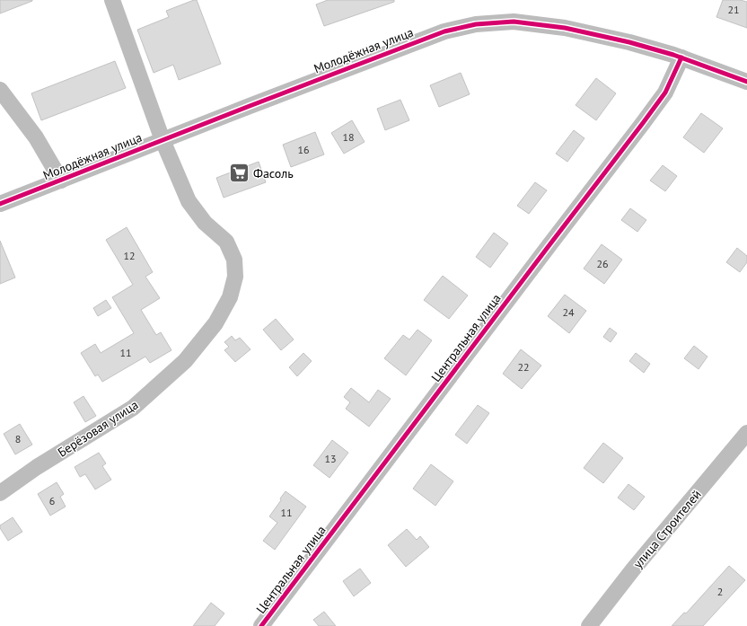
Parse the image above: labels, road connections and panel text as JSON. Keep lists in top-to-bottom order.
{
  "streets": {
    "street": [
      "Молодёжная улица",
      "Центральная улица",
      "Берёзовая улица",
      "улица Строителей"
    ]
  },
  "crossings": [
    ["Молодёжная улица", "Центральная улица"],
    ["Молодёжная улица", "Берёзовая улица"]
  ],
  "places": {
    "supermarket": ["Фасоль"]
  },
  "house_numbers": [
    "21",
    "18",
    "16",
    "12",
    "26",
    "24",
    "11",
    "22",
    "8",
    "13",
    "6",
    "11",
    "2"
  ]
}
